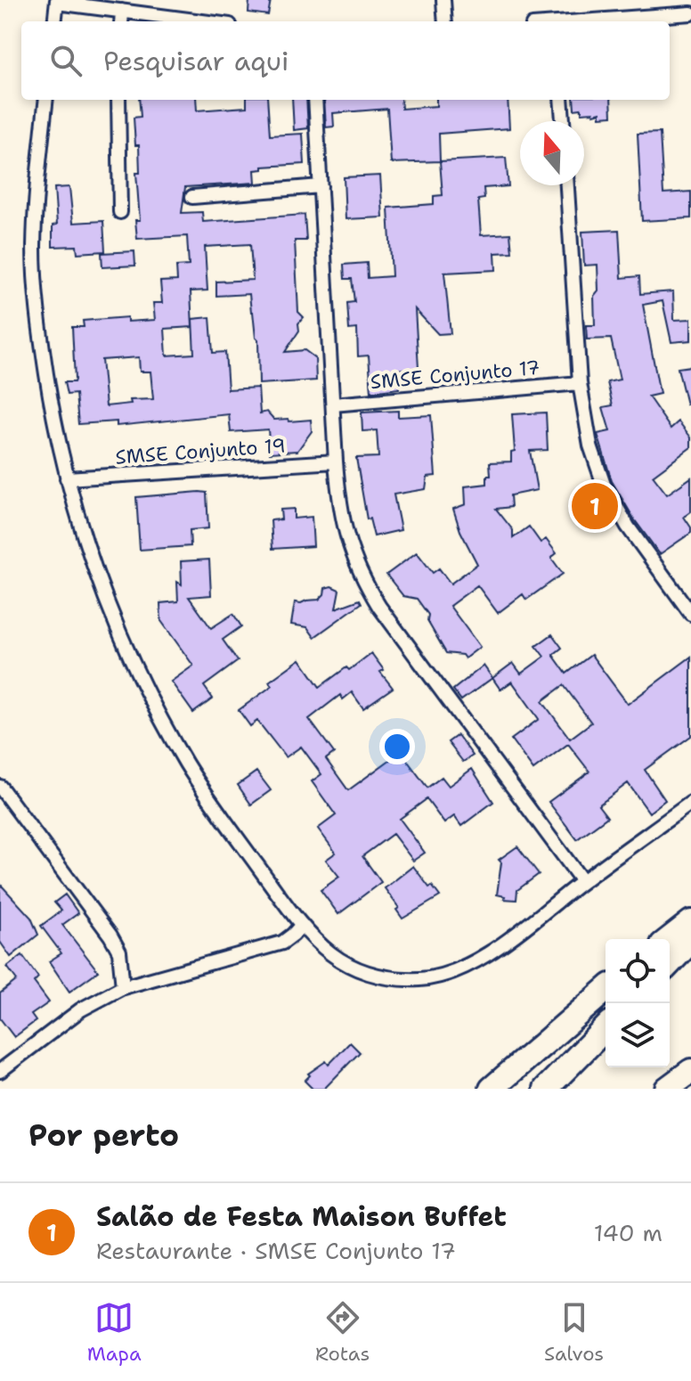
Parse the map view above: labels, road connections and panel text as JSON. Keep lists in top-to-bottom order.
{
  "streets": {
    "street": ["SMSE Conjunto 17", "SMSE Conjunto 19"]
  },
  "north": "top",
  "page": {
    "search": "Pesquisar aqui",
    "pins": "1",
    "heading": "Por perto",
    "list": [
      {
        "mark": "1",
        "name": "Salão de Festa Maison Buffet",
        "note": "Restaurante · SMSE Conjunto 17",
        "value": "140 m"
      }
    ],
    "nav": ["Mapa", "Rotas", "Salvos"]
  }
}
